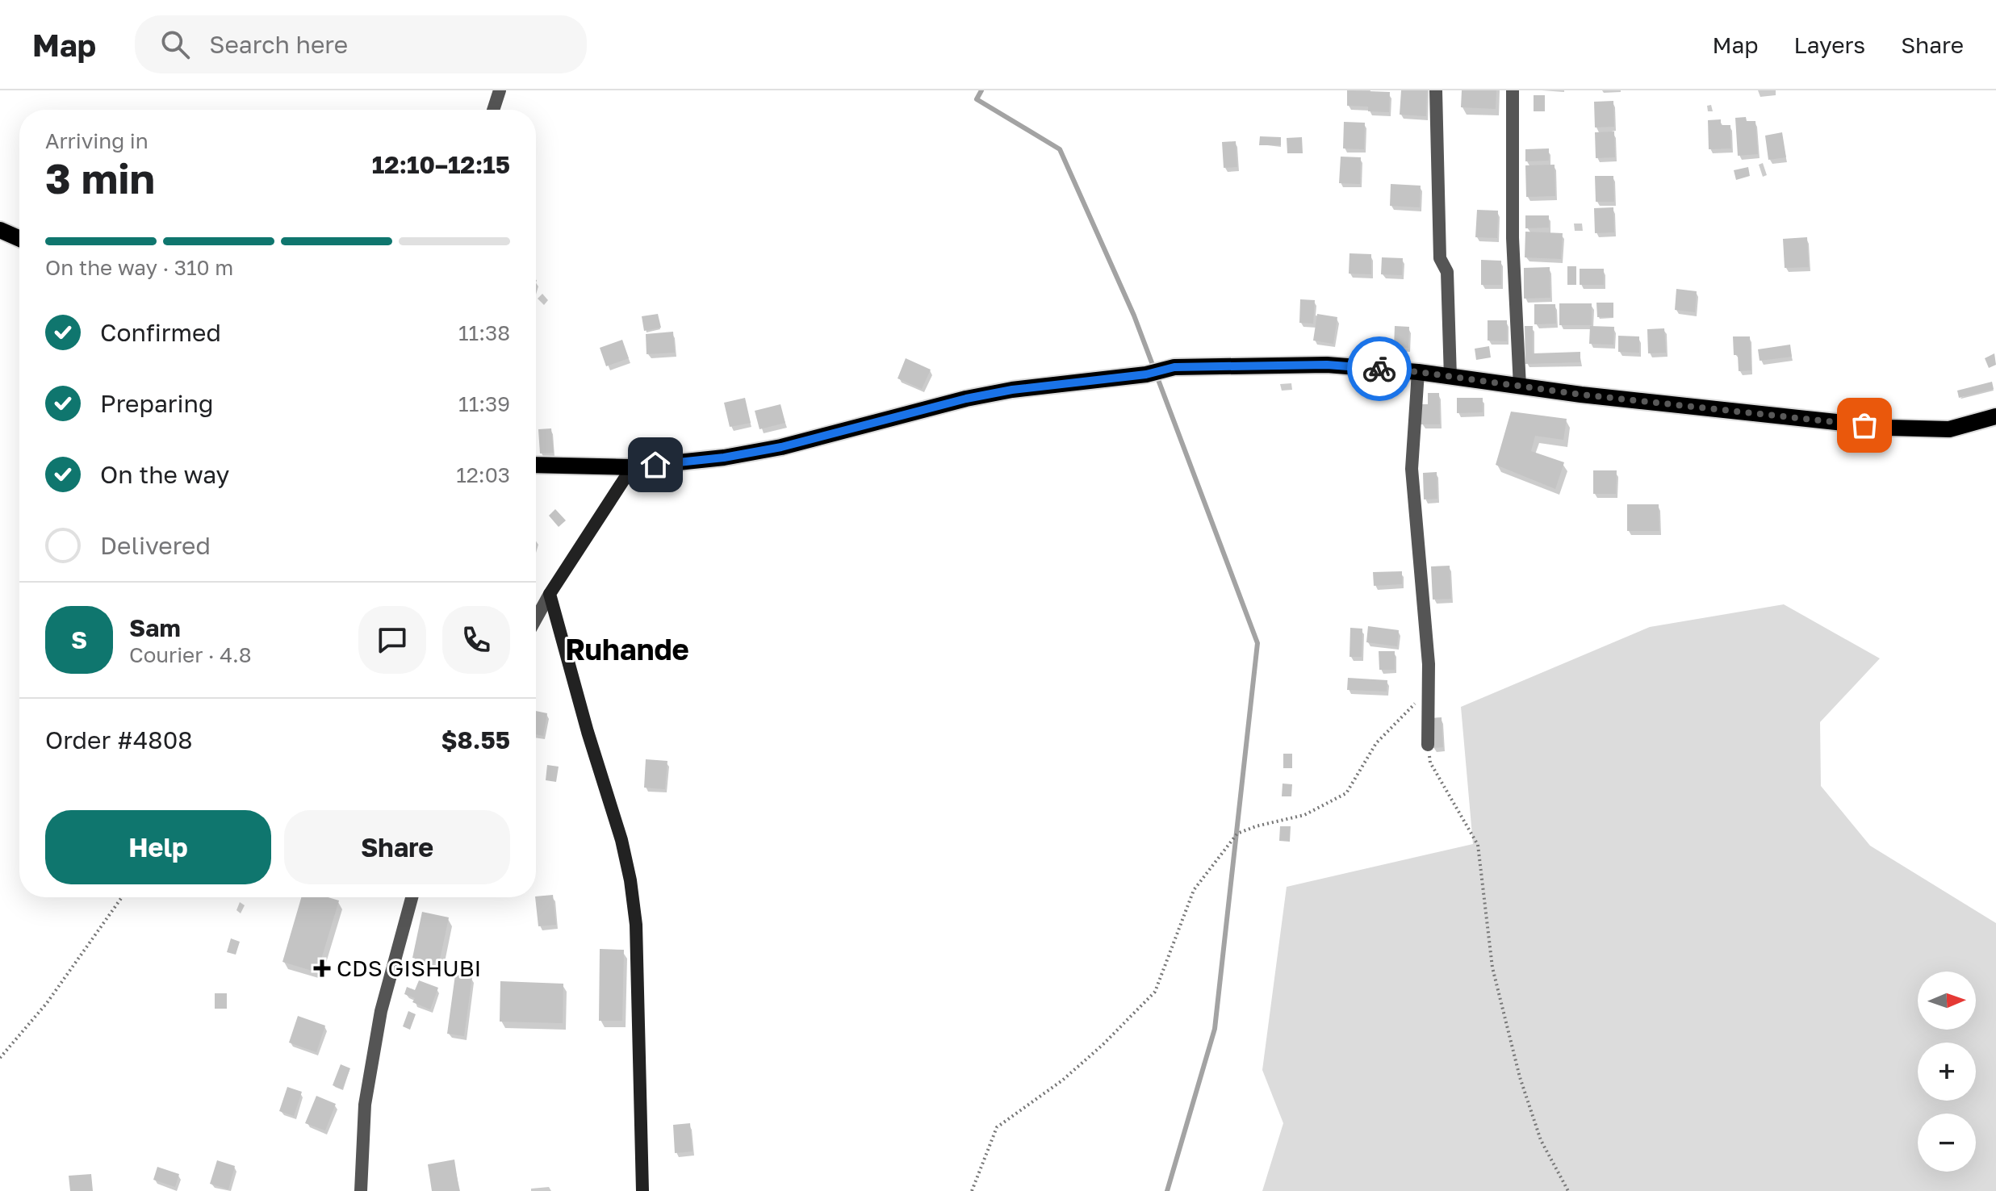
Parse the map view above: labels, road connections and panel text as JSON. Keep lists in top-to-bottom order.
{
  "districts": ["Ruhande"],
  "places": {
    "health": ["CDS GISHUBI"]
  },
  "north": "right",
  "page": {
    "header": "Map",
    "search": "Search here",
    "nav": ["Map", "Layers", "Share"],
    "heading": ["3 min", "Arriving in", "12:10–12:15"],
    "panel": [
      "Sam",
      "Courier · 4.8",
      "Order #4808",
      "$8.55"
    ],
    "bar": "On the way · 310 m",
    "list": [
      ["Confirmed", "11:38"],
      ["Preparing", "11:39"],
      ["On the way", "12:03"],
      "Delivered"
    ],
    "round": "S",
    "buttons": ["Help", "Share"],
    "map_buttons": ["+", "−"]
  }
}
